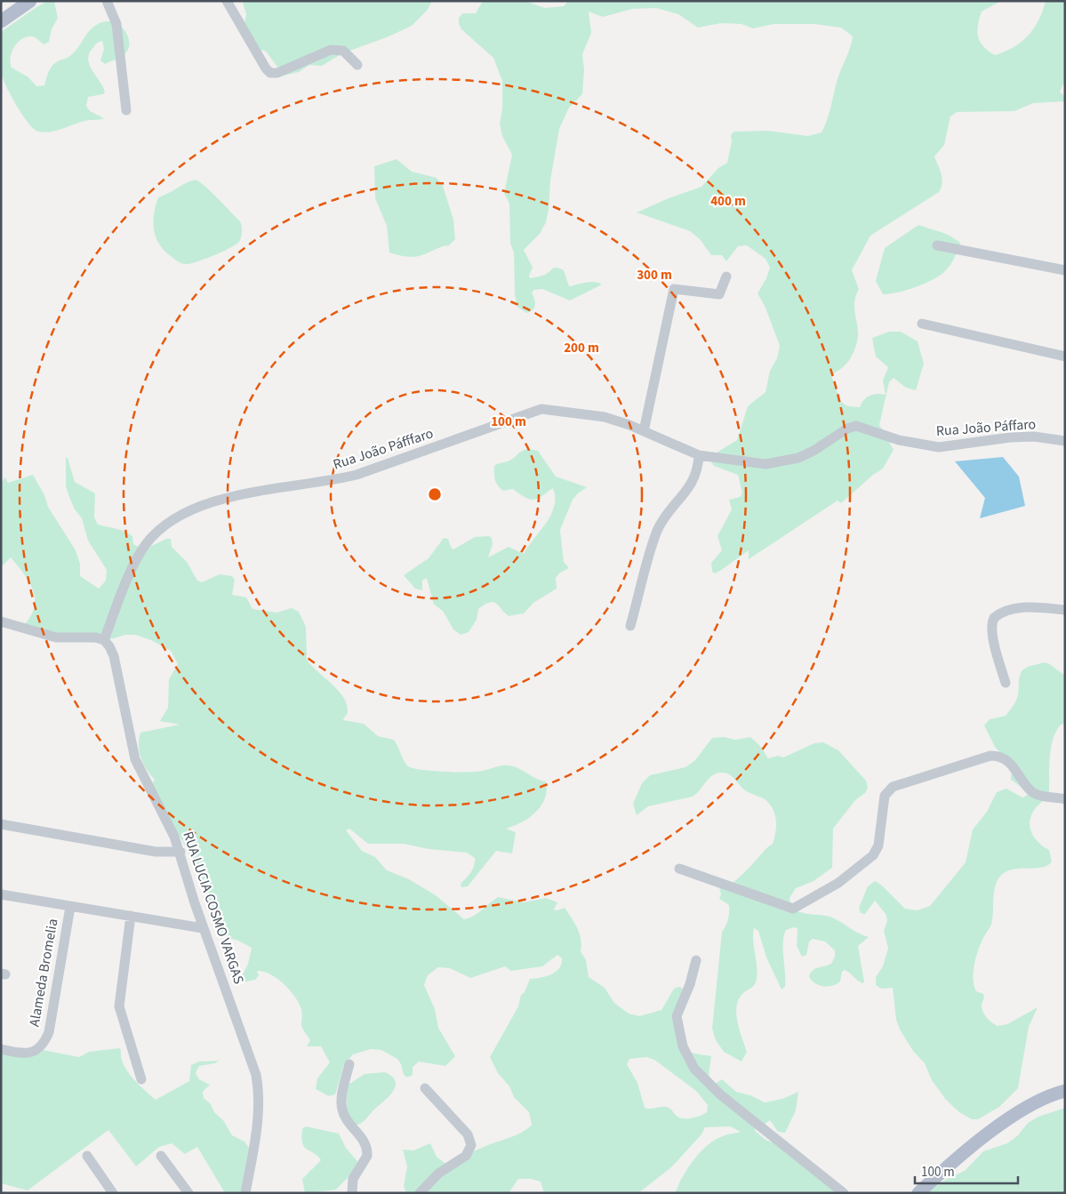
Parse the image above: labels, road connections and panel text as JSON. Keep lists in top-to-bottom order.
{
  "streets": {
    "street": [
      "Rua João Páffaro",
      "Rua João Páfffaro",
      "RUA LUCIA COSMO VARGAS",
      "Alameda Bromelia"
    ]
  },
  "crossings": [
    ["Rua João Páffaro", "Rua João Páfffaro"],
    ["Rua João Páfffaro", "RUA LUCIA COSMO VARGAS"],
    ["RUA LUCIA COSMO VARGAS", "Alameda Bromelia"]
  ],
  "scale_bar": "100 m",
  "rings": [
    "400 m",
    "300 m",
    "200 m",
    "100 m"
  ]
}
